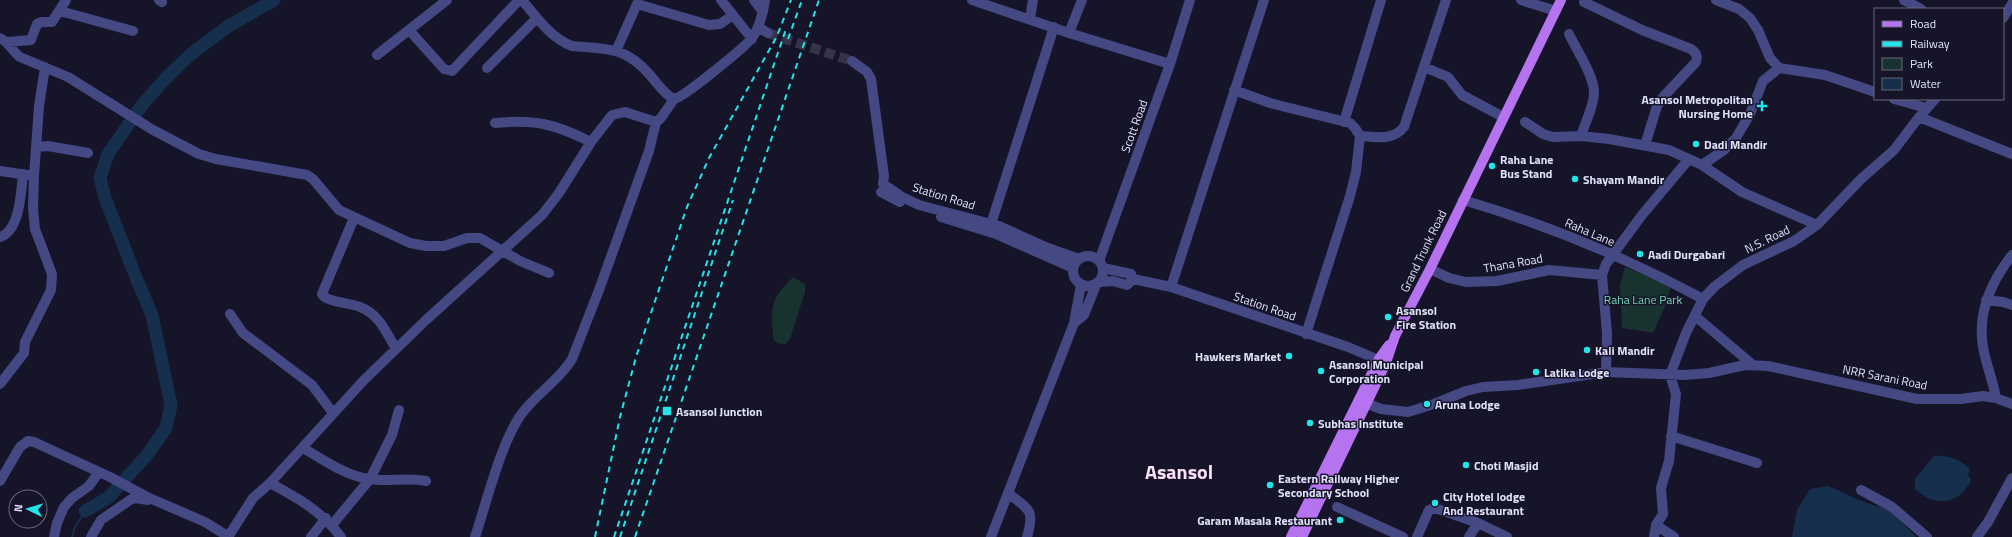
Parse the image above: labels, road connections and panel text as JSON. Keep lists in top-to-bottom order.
{
  "streets": {
    "main road": ["Grand Trunk Road"],
    "street": [
      "Scott Road",
      "Station Road",
      "Raha Lane",
      "N.S. Road",
      "Thana Road",
      "NRR Sarani Road"
    ]
  },
  "crossings": [
    ["Scott Road", "Station Road"],
    ["Station Road", "Grand Trunk Road"],
    ["Raha Lane", "N.S. Road"],
    ["Raha Lane", "Grand Trunk Road"],
    ["N.S. Road", "NRR Sarani Road"],
    ["Grand Trunk Road", "Thana Road"],
    ["Grand Trunk Road", "NRR Sarani Road"]
  ],
  "districts": ["Asansol"],
  "parks": ["Raha Lane Park"],
  "places": {
    "health": ["Asansol Metropolitan Nursing Home"],
    "other": [
      "Dadi Mandir",
      "Raha Lane Bus Stand",
      "Shayam Mandir",
      "Aadi Durgabari",
      "Asansol Fire Station",
      "Kali Mandir",
      "Hawkers Market",
      "Asansol Municipal Corporation",
      "Latika Lodge",
      "Aruna Lodge",
      "Subhas Institute",
      "Choti Masjid",
      "Eastern Railway Higher Secondary School",
      "City Hotel lodge And Restaurant",
      "Garam Masala Restaurant"
    ],
    "transit": ["Asansol Junction"]
  },
  "legend": [
    "Road",
    "Railway",
    "Park",
    "Water"
  ],
  "north": "left"
}
